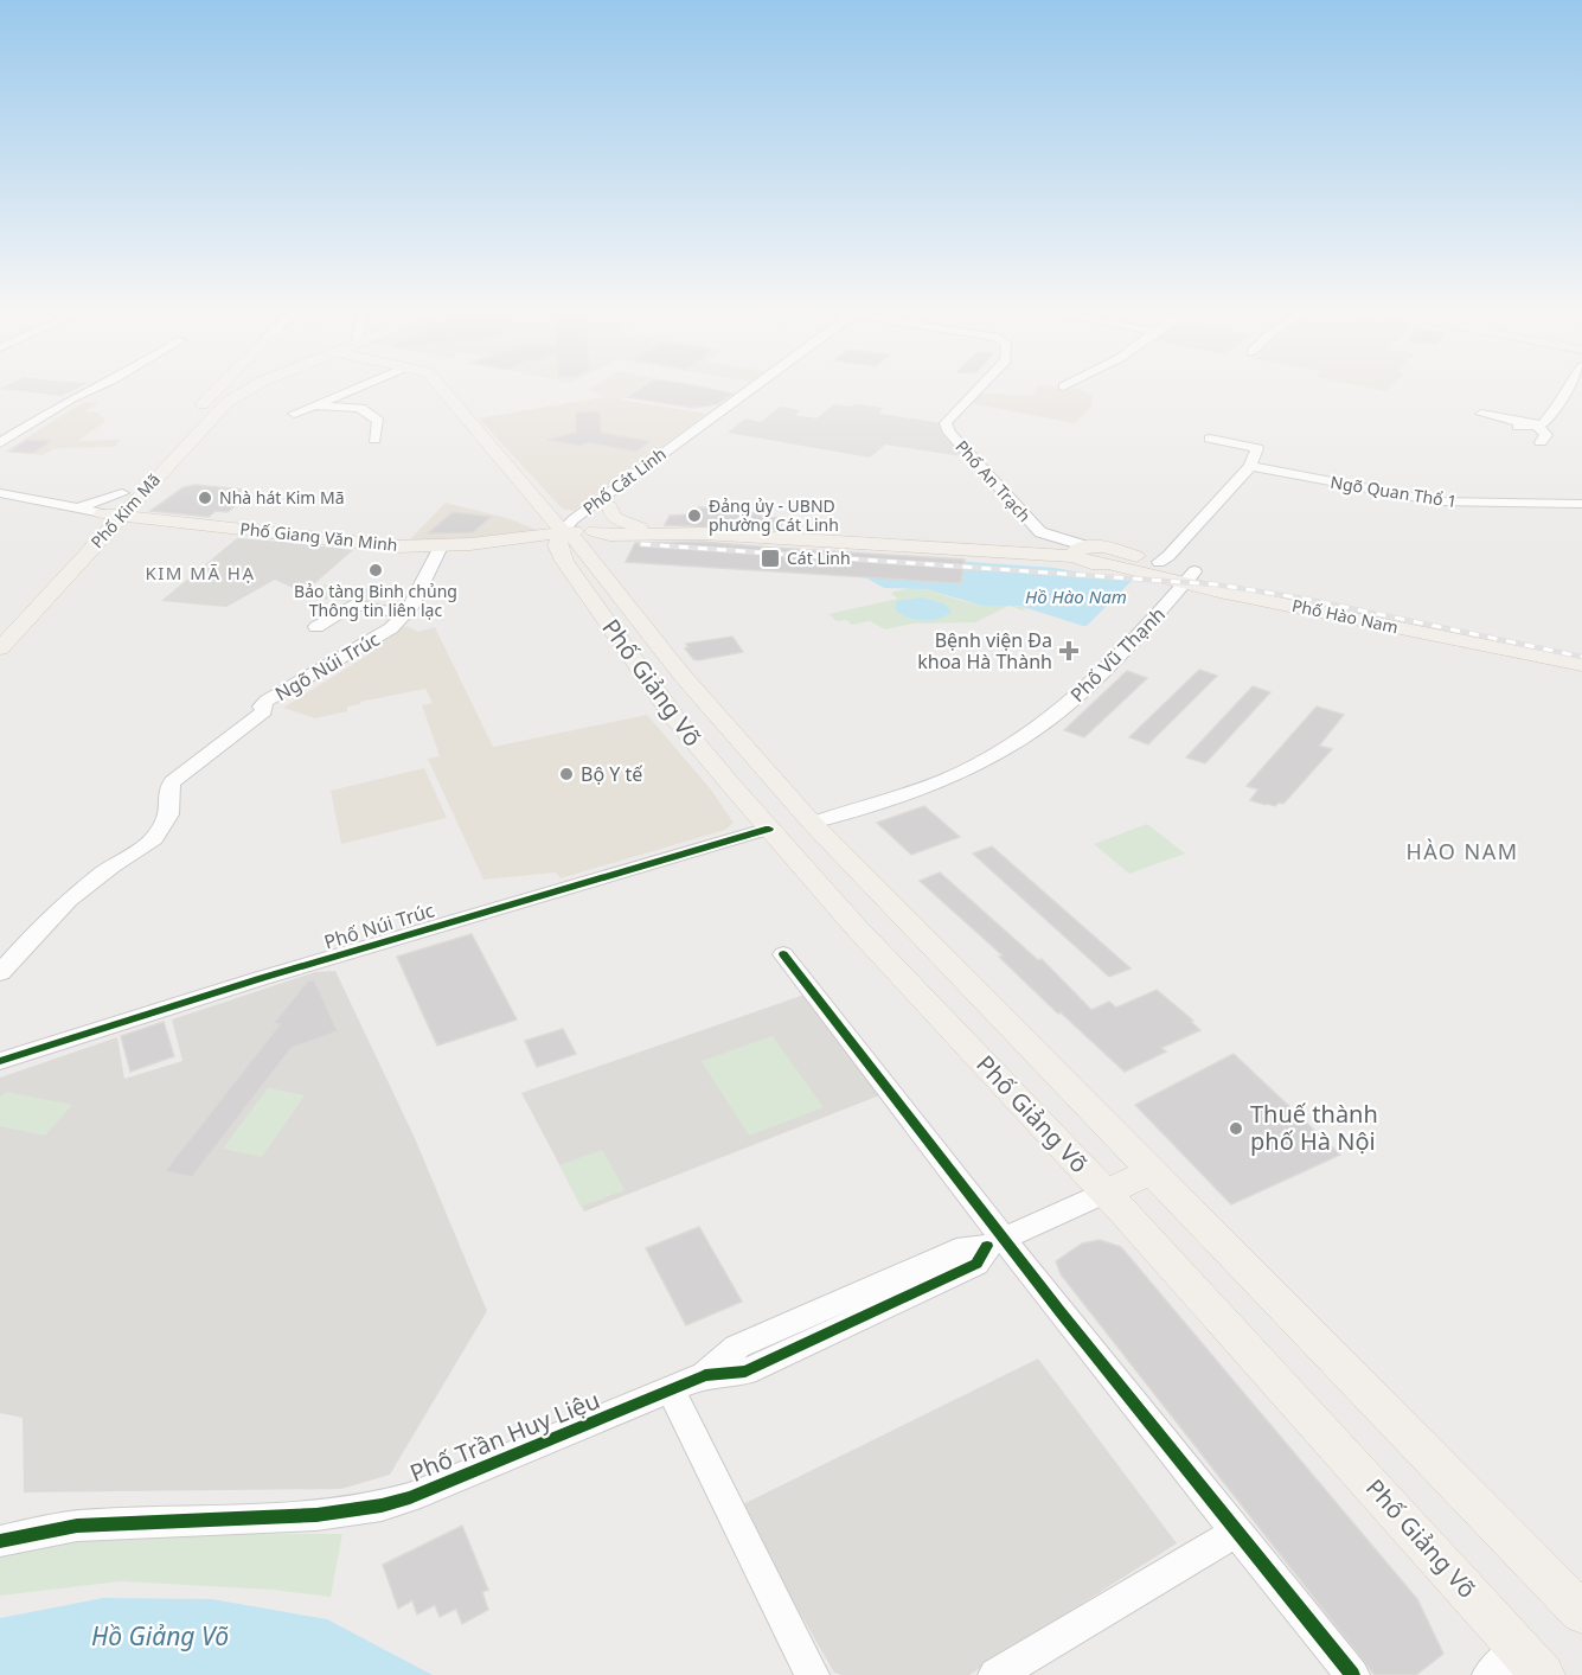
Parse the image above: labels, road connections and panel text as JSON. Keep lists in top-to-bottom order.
{
  "streets": {
    "main road": [
      "Phố Kim Mã",
      "Phố Giang Văn Minh",
      "Phố Hào Nam",
      "Phố Giảng Võ"
    ],
    "street": [
      "Phố Cát Linh",
      "Phố An Trạch",
      "Ngõ Quan Thổ 1",
      "Phố Vũ Thạnh",
      "Ngõ Núi Trúc",
      "Phố Núi Trúc",
      "Phố Trần Huy Liệu"
    ]
  },
  "crossings": [
    ["Phố Cát Linh", "Phố Giang Văn Minh"],
    ["Phố Cát Linh", "Phố Giảng Võ"],
    ["Phố An Trạch", "Phố Hào Nam"],
    ["Phố Kim Mã", "Phố Giang Văn Minh"],
    ["Phố Giang Văn Minh", "Ngõ Núi Trúc"],
    ["Phố Giang Văn Minh", "Phố Giảng Võ"],
    ["Phố Hào Nam", "Phố Vũ Thạnh"],
    ["Phố Hào Nam", "Phố Giảng Võ"],
    ["Phố Vũ Thạnh", "Phố Giảng Võ"],
    ["Phố Giảng Võ", "Phố Núi Trúc"],
    ["Phố Giảng Võ", "Phố Trần Huy Liệu"]
  ],
  "districts": ["KIM MÃ HẠ", "HÀO NAM"],
  "water": ["Hồ Hào Nam", "Hồ Giảng Võ"],
  "places": {
    "other": [
      "Nhà hát Kim Mã",
      "Đảng ủy - UBND phường Cát Linh",
      "Bảo tàng Binh chủng Thông tin liên lạc",
      "Bộ Y tế",
      "Thuế thành phố Hà Nội"
    ],
    "transit": ["Cát Linh"],
    "health": ["Bệnh viện Đa khoa Hà Thành"]
  }
}
